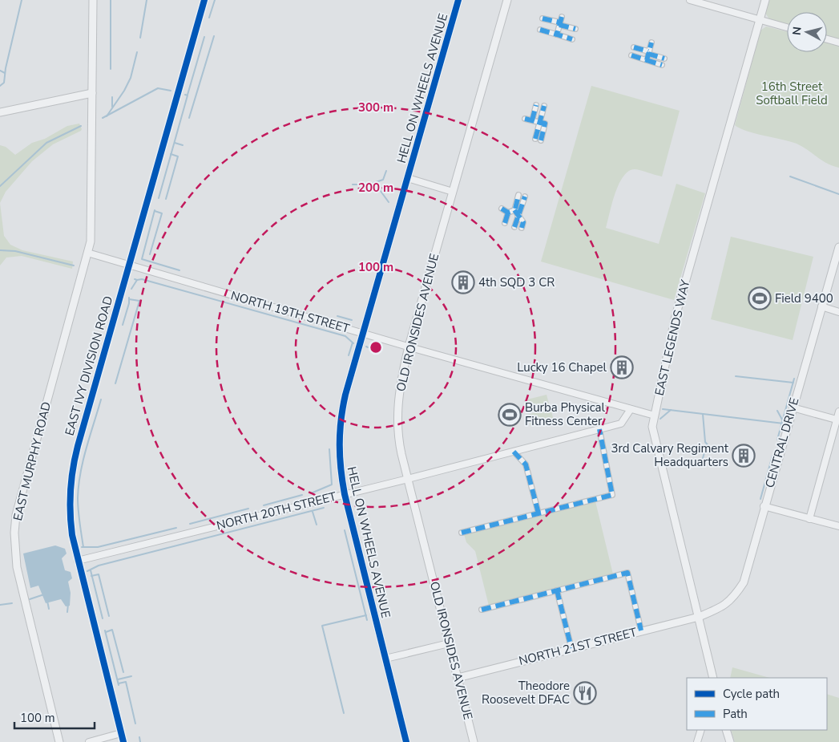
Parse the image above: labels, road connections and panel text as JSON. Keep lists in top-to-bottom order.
{
  "streets": {
    "street": [
      "HELL ON WHEELS AVENUE",
      "NORTH 19TH STREET",
      "OLD IRONSIDES AVENUE",
      "EAST LEGENDS WAY",
      "EAST IVY DIVISION ROAD",
      "CENTRAL DRIVE",
      "EAST MURPHY ROAD",
      "NORTH 20TH STREET",
      "NORTH 21ST STREET"
    ]
  },
  "crossings": [
    ["HELL ON WHEELS AVENUE", "NORTH 19TH STREET"],
    ["HELL ON WHEELS AVENUE", "NORTH 20TH STREET"],
    ["NORTH 19TH STREET", "OLD IRONSIDES AVENUE"],
    ["NORTH 19TH STREET", "EAST LEGENDS WAY"],
    ["NORTH 19TH STREET", "EAST IVY DIVISION ROAD"],
    ["NORTH 19TH STREET", "EAST MURPHY ROAD"],
    ["NORTH 19TH STREET", "NORTH 20TH STREET"],
    ["OLD IRONSIDES AVENUE", "NORTH 20TH STREET"],
    ["OLD IRONSIDES AVENUE", "NORTH 21ST STREET"],
    ["EAST LEGENDS WAY", "CENTRAL DRIVE"],
    ["EAST LEGENDS WAY", "NORTH 21ST STREET"],
    ["EAST IVY DIVISION ROAD", "NORTH 20TH STREET"],
    ["CENTRAL DRIVE", "NORTH 21ST STREET"]
  ],
  "parks": ["16th Street Softball Field"],
  "places": {
    "building": ["4th SQD 3 CR", "Lucky 16 Chapel", "3rd Calvary Regiment Headquarters"],
    "sports": ["Field 9400", "Burba Physical Fitness Center"],
    "restaurant": ["Theodore Roosevelt DFAC"]
  },
  "legend": ["Cycle path", "Path"],
  "scale_bar": "100 m",
  "north": "left",
  "rings": ["300 m", "200 m", "100 m"]
}
